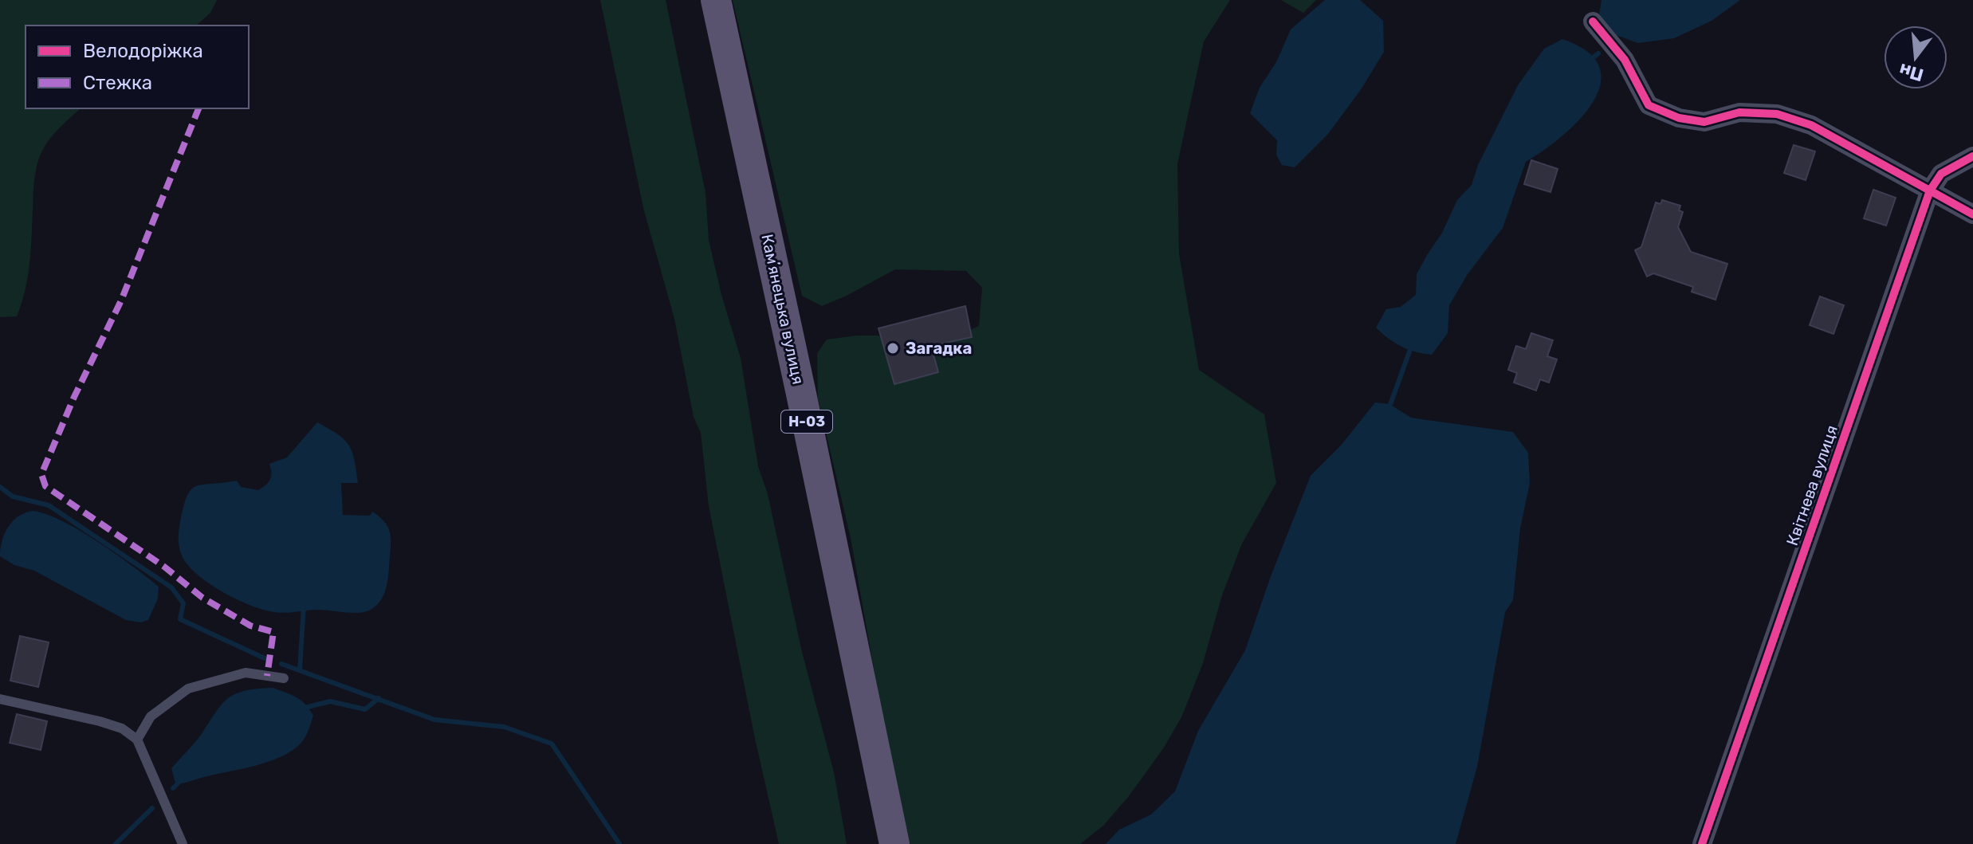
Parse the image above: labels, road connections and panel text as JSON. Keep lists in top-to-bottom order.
{
  "streets": {
    "main road": ["Камʼянецька вулиця", "Н-03"],
    "street": ["Квітнева вулиця"]
  },
  "places": ["Загадка"],
  "legend": ["Велодоріжка", "Стежка"],
  "north": "bottom"
}
